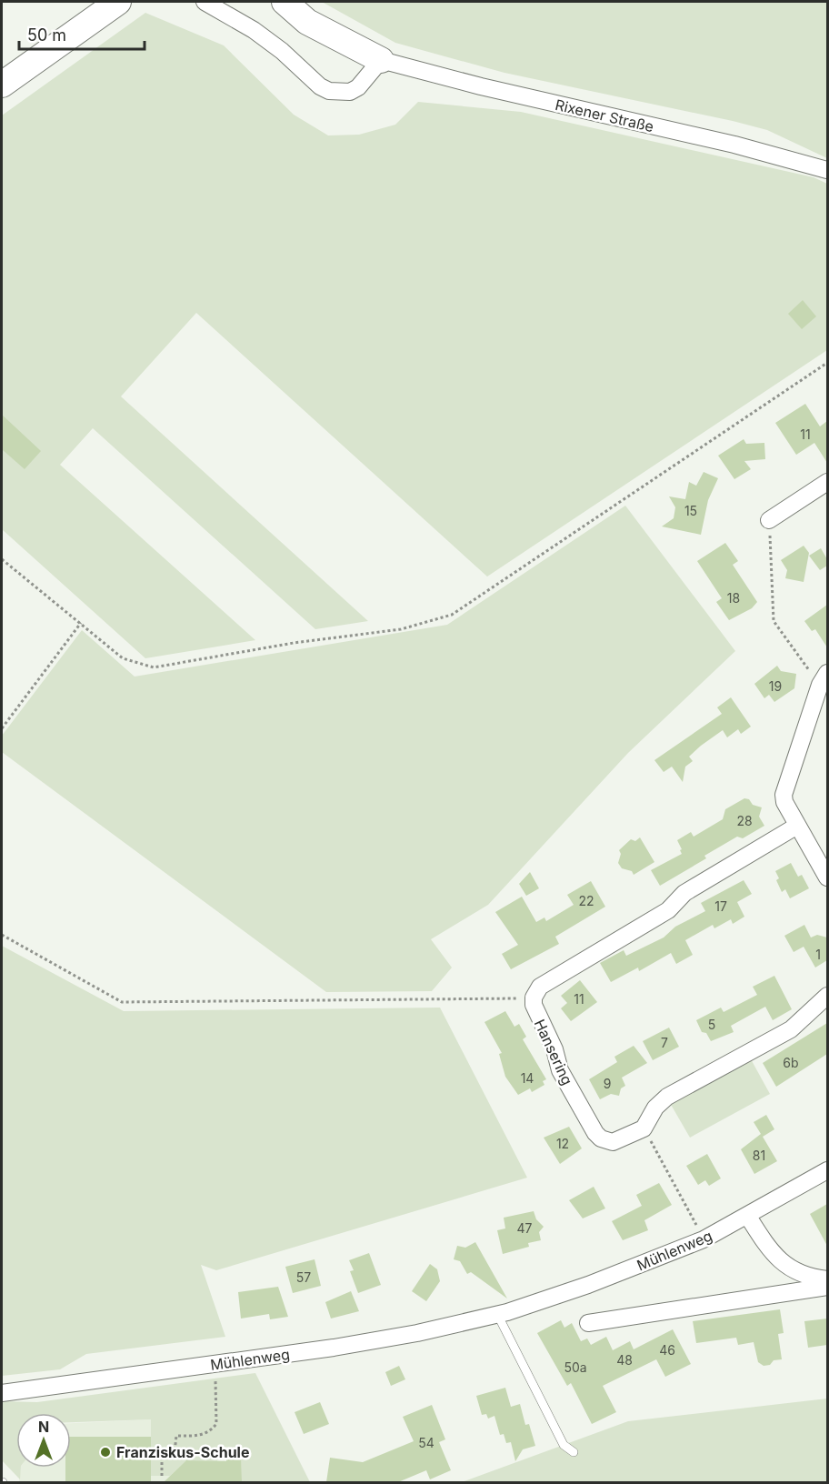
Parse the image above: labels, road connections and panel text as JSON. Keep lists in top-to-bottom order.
{
  "streets": {
    "street": ["Rixener Straße", "Hansering", "Mühlenweg"]
  },
  "places": ["Franziskus-Schule"],
  "house_numbers": [
    "11",
    "15",
    "18",
    "19",
    "28",
    "22",
    "17",
    "1",
    "11",
    "5",
    "7",
    "6b",
    "14",
    "9",
    "12",
    "81",
    "47",
    "57",
    "46",
    "48",
    "50a",
    "54"
  ],
  "scale_bar": "50 m",
  "north": "top"
}
